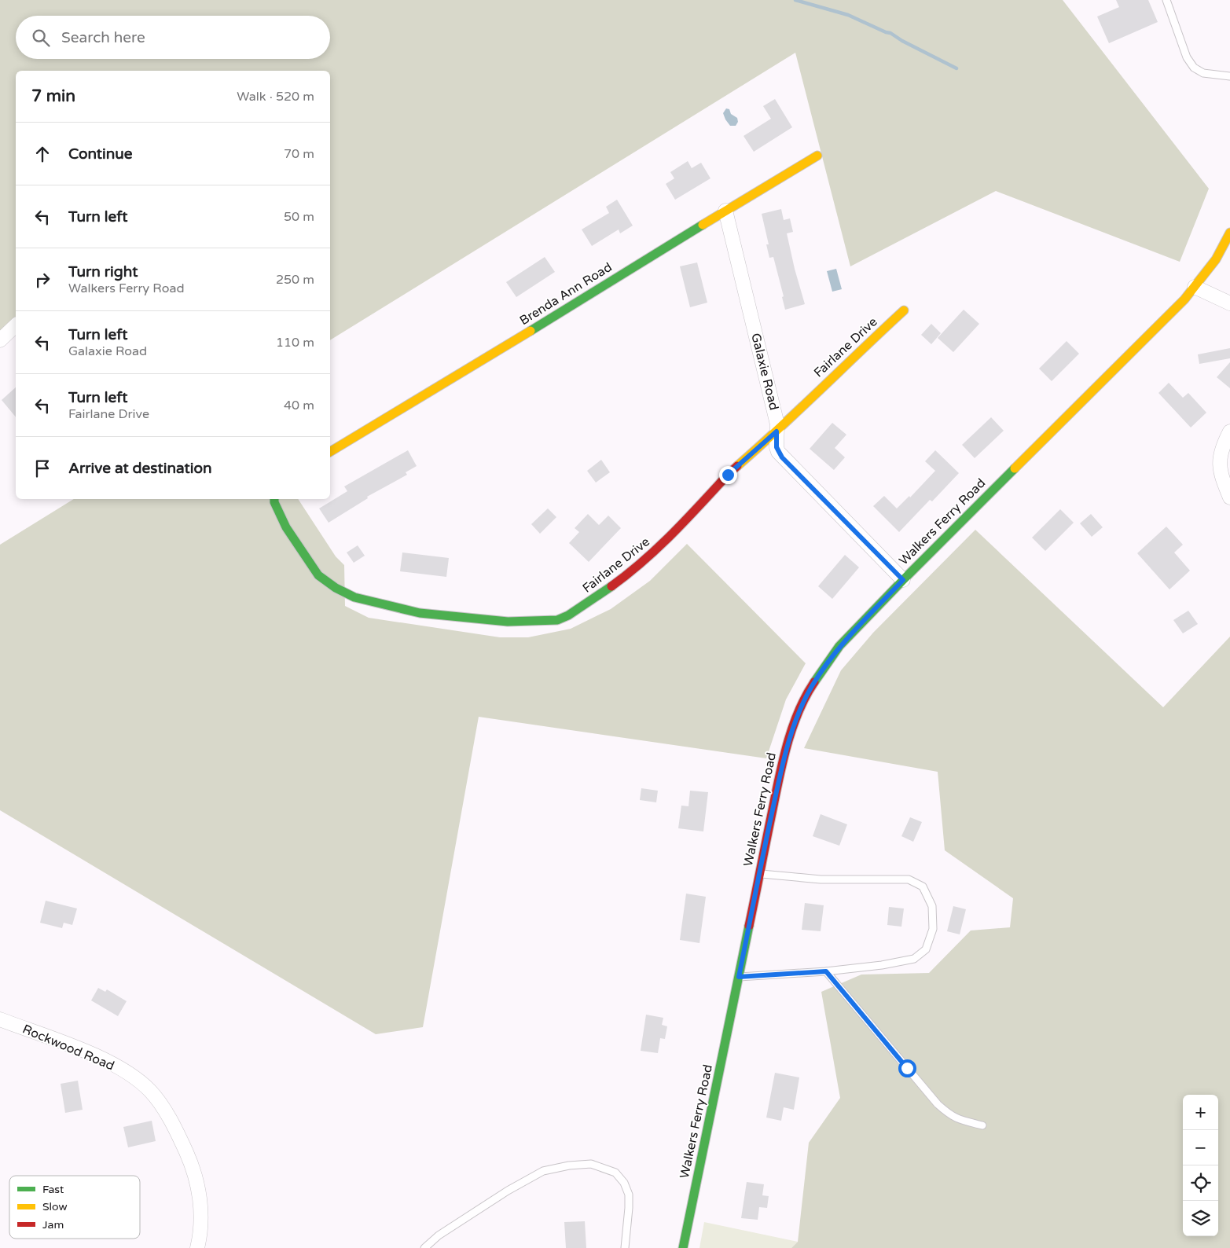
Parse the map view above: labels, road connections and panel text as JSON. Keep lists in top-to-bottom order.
{
  "streets": {
    "street": [
      "Brenda Ann Road",
      "Fairlane Drive",
      "Galaxie Road",
      "Walkers Ferry Road",
      "Rockwood Road"
    ]
  },
  "crossings": [
    ["Brenda Ann Road", "Galaxie Road"],
    ["Fairlane Drive", "Galaxie Road"],
    ["Galaxie Road", "Walkers Ferry Road"]
  ],
  "legend": ["Fast", "Slow", "Jam"],
  "page": {
    "search": "Search here",
    "heading": ["7 min", "Walk · 520 m"],
    "list": [
      ["Continue", "70 m"],
      ["Turn left", "50 m"],
      ["Turn right", "Walkers Ferry Road", "250 m"],
      ["Turn left", "Galaxie Road", "110 m"],
      ["Turn left", "Fairlane Drive", "40 m"],
      "Arrive at destination"
    ],
    "map_buttons": ["+", "−"]
  }
}
